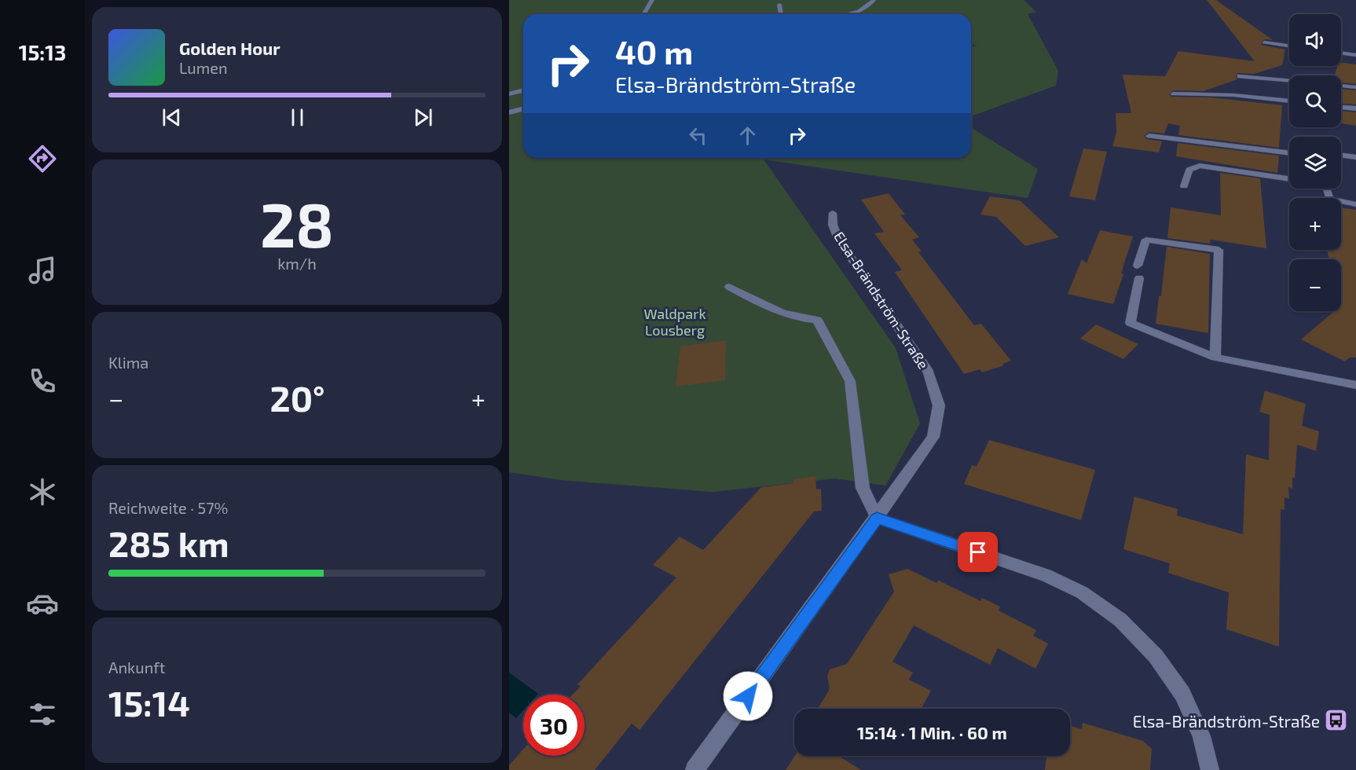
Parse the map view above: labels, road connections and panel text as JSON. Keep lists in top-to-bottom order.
{
  "streets": {
    "street": ["Elsa-Brändström-Straße"]
  },
  "parks": ["Waldpark Lousberg"],
  "places": {
    "bus stop": ["Elsa-Brändström-Straße"]
  },
  "page": {
    "tabs": "15:13",
    "map_buttons": ["+", "−"],
    "turn": ["40 m", "Elsa-Brändström-Straße"],
    "song": ["Golden Hour", "Lumen"],
    "tile": [
      ["28", "km/h"],
      "Klima",
      ["Reichweite · 57%", "285 km"],
      ["Ankunft", "15:14"]
    ],
    "heat": ["−", "20°", "+"],
    "limit": "30",
    "trip": "15:14 · 1 Min. · 60 m"
  }
}
